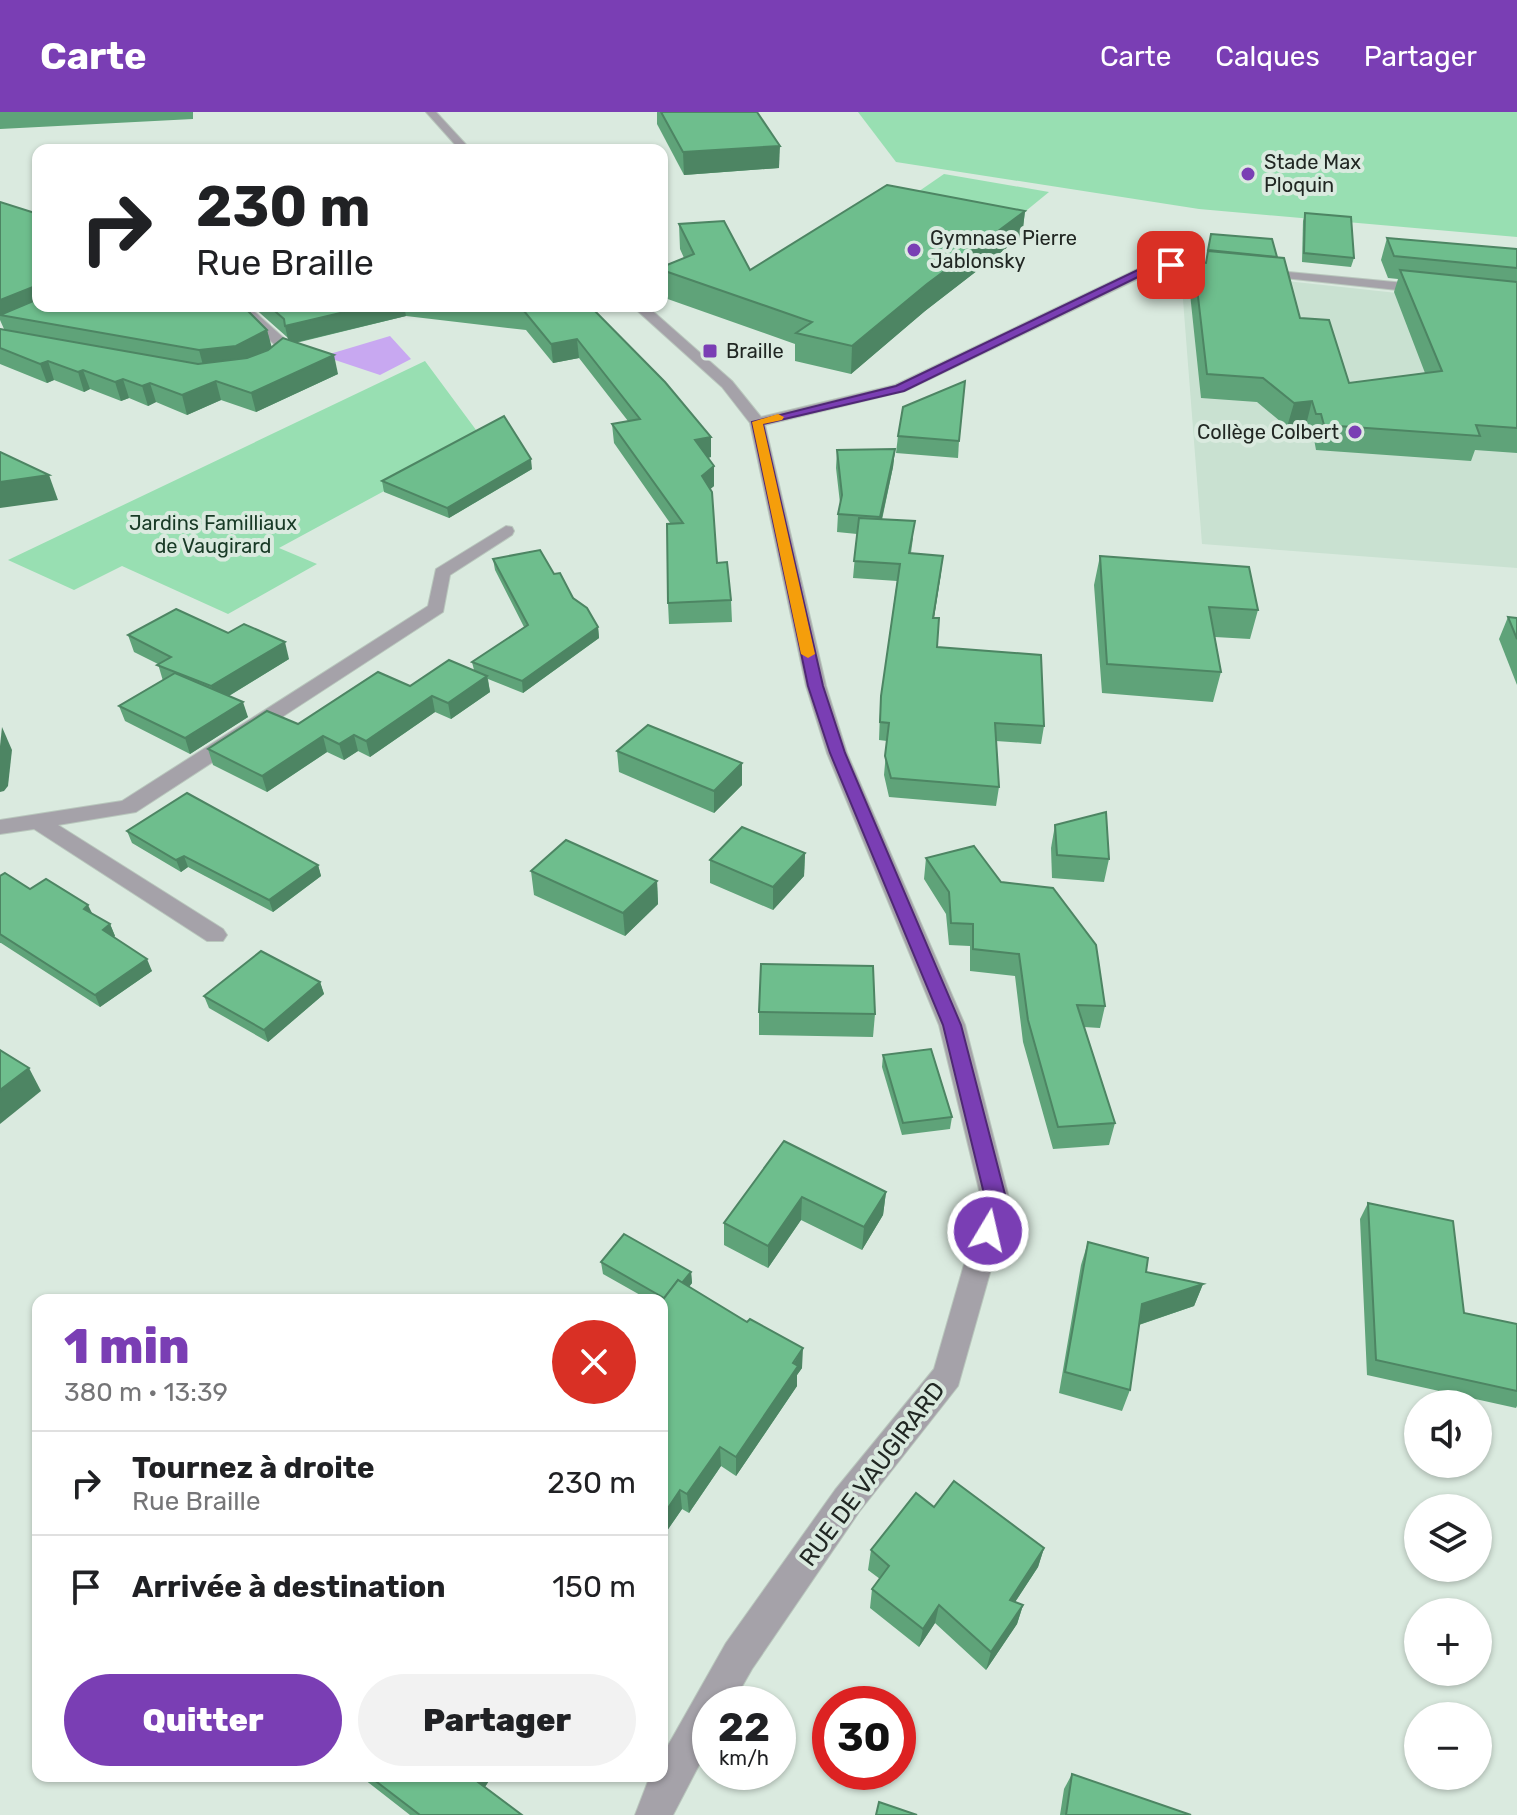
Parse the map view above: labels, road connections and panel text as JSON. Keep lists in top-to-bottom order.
{
  "streets": {
    "street": ["RUE DE VAUGIRARD"]
  },
  "parks": ["Jardins Familliaux de Vaugirard"],
  "places": {
    "other": ["Stade Max Ploquin", "Gymnase Pierre Jablonsky", "Collège Colbert"],
    "transit": ["Braille"]
  },
  "page": {
    "header": "Carte",
    "nav": ["Carte", "Calques", "Partager"],
    "turn": ["230 m", "Rue Braille"],
    "heading": ["1 min", "380 m · 13:39"],
    "map_buttons": ["+", "−"],
    "list": [
      {
        "name": "Tournez à droite",
        "note": "Rue Braille",
        "value": "230 m"
      },
      {
        "name": "Arrivée à destination",
        "value": "150 m"
      }
    ],
    "buttons": ["Quitter", "Partager"],
    "speed": "22 km/h",
    "limit": "30"
  }
}
